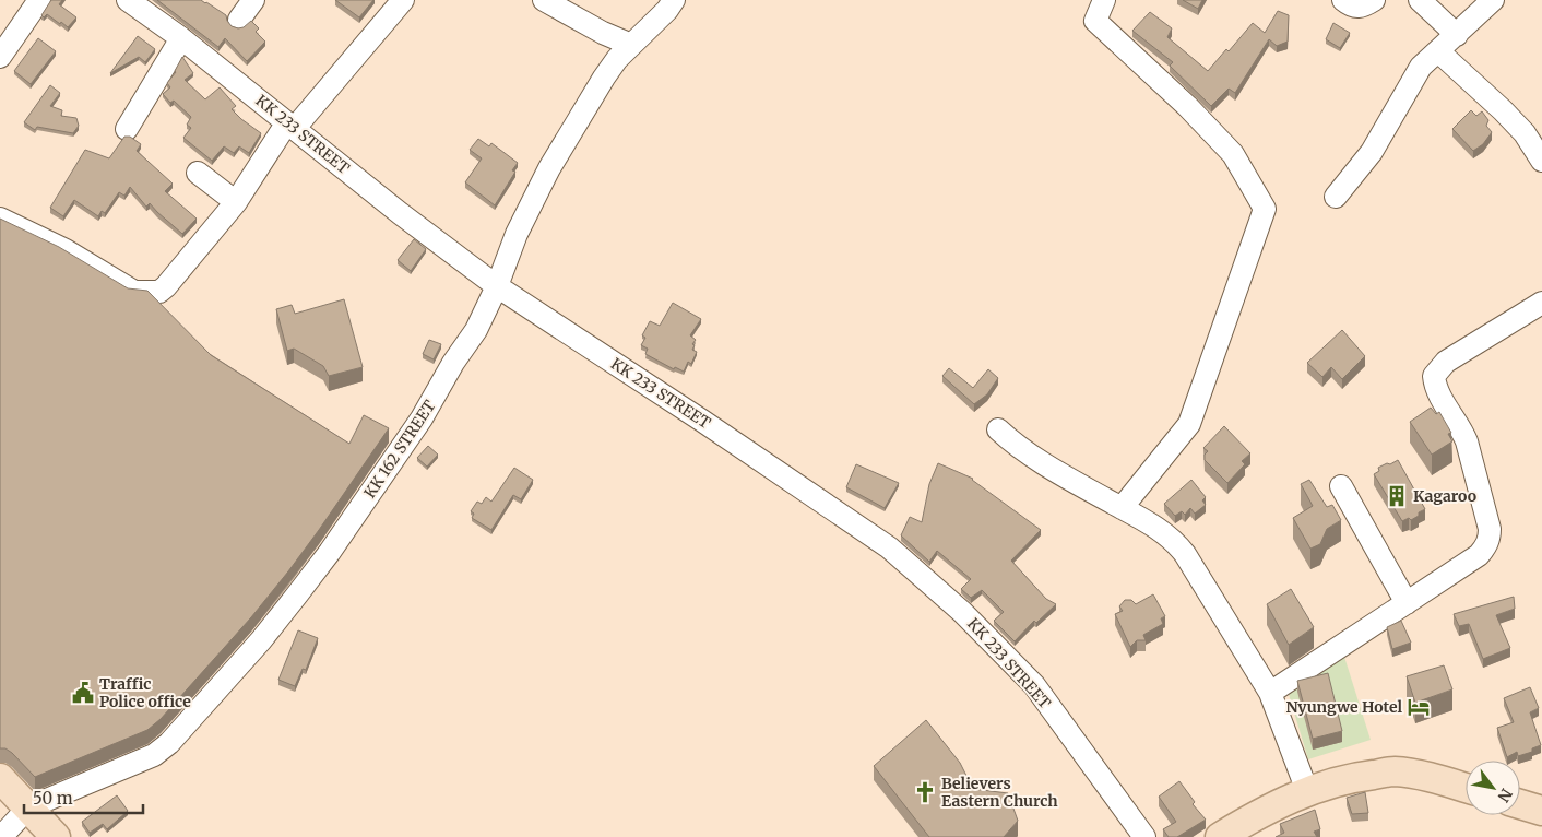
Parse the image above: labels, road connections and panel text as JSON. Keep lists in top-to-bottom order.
{
  "streets": {
    "street": ["KK 233 STREET", "KK 162 STREET"]
  },
  "crossings": [
    ["KK 233 STREET", "KK 162 STREET"]
  ],
  "places": {
    "building": ["Kagaroo"],
    "public building": ["Traffic Police office"],
    "hotel": ["Nyungwe Hotel"],
    "church": ["Believers Eastern Church"]
  },
  "scale_bar": "50 m",
  "north": "bottom right"
}
